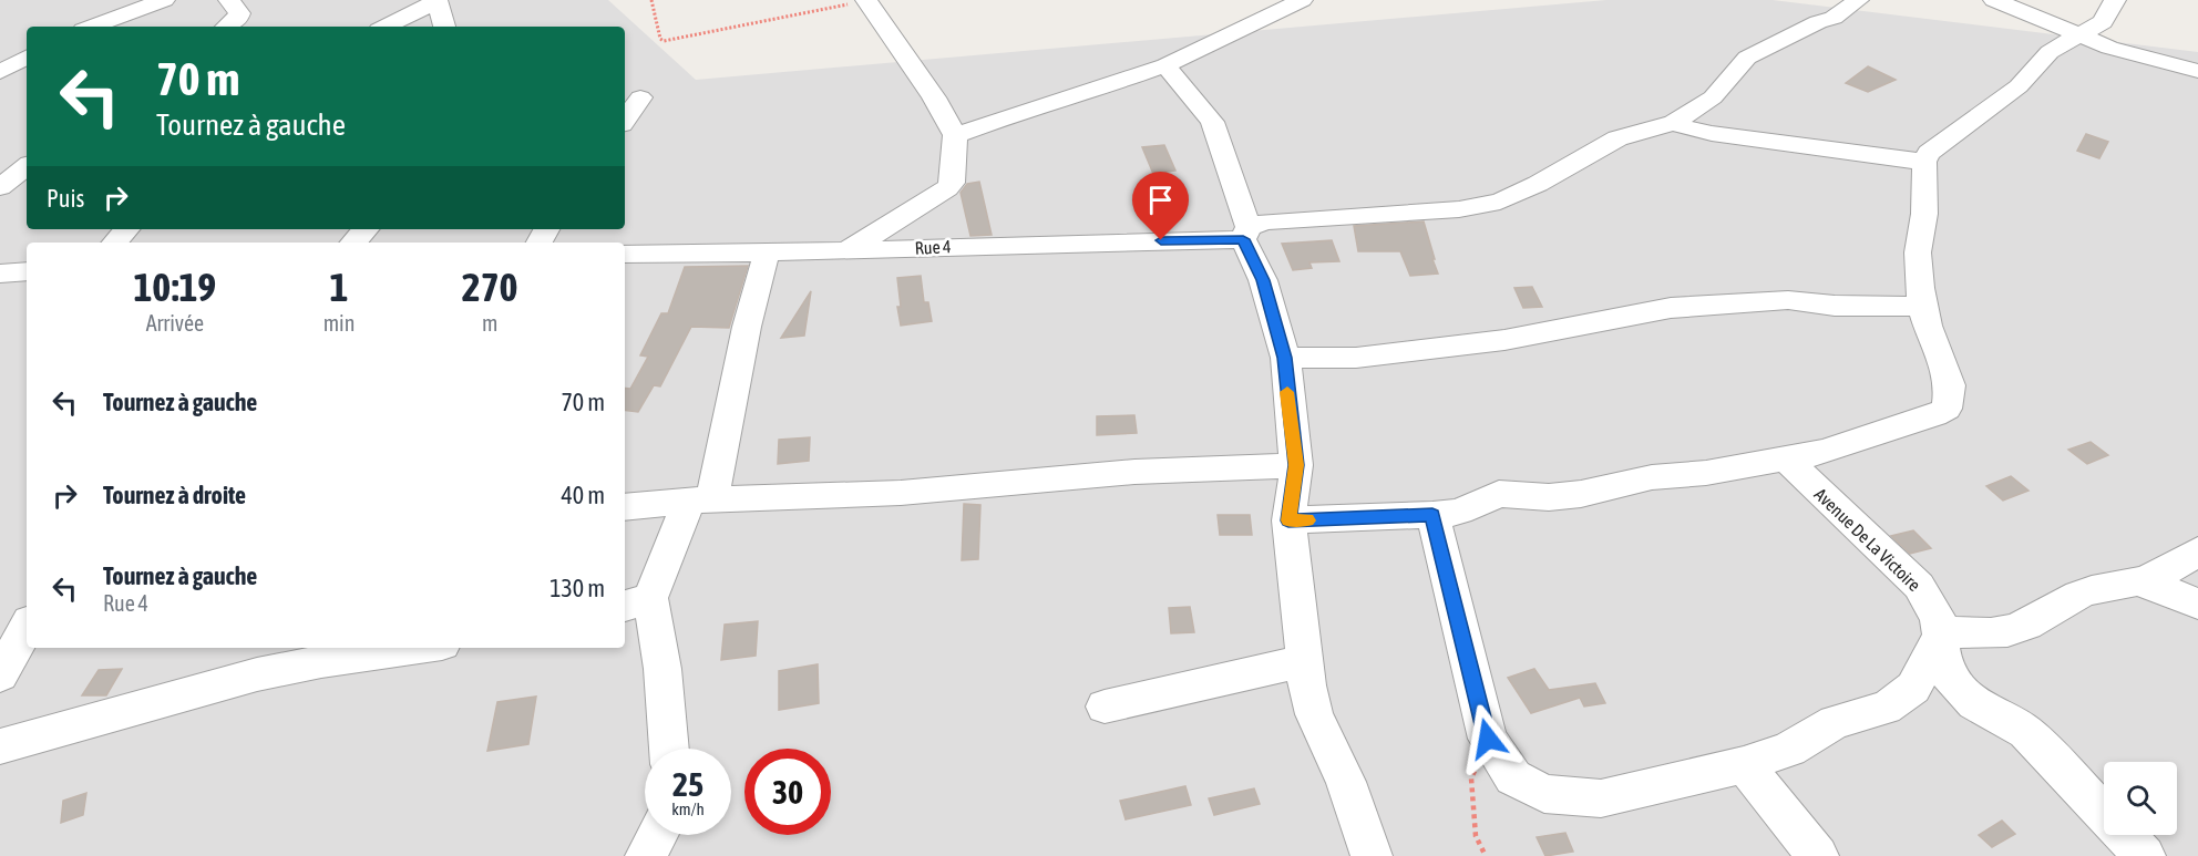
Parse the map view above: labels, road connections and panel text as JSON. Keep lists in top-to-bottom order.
{
  "streets": {
    "street": ["Rue 4", "Avenue De La Victoire"]
  },
  "page": {
    "turn": ["70 m", "Tournez à gauche"],
    "then": "Puis",
    "eta": [
      "10:19",
      "Arrivée",
      "1",
      "min",
      "270",
      "m"
    ],
    "list": [
      {
        "name": "Tournez à gauche",
        "value": "70 m"
      },
      {
        "name": "Tournez à droite",
        "value": "40 m"
      },
      {
        "name": "Tournez à gauche",
        "note": "Rue 4",
        "value": "130 m"
      }
    ],
    "speed": "25 km/h",
    "limit": "30"
  }
}
